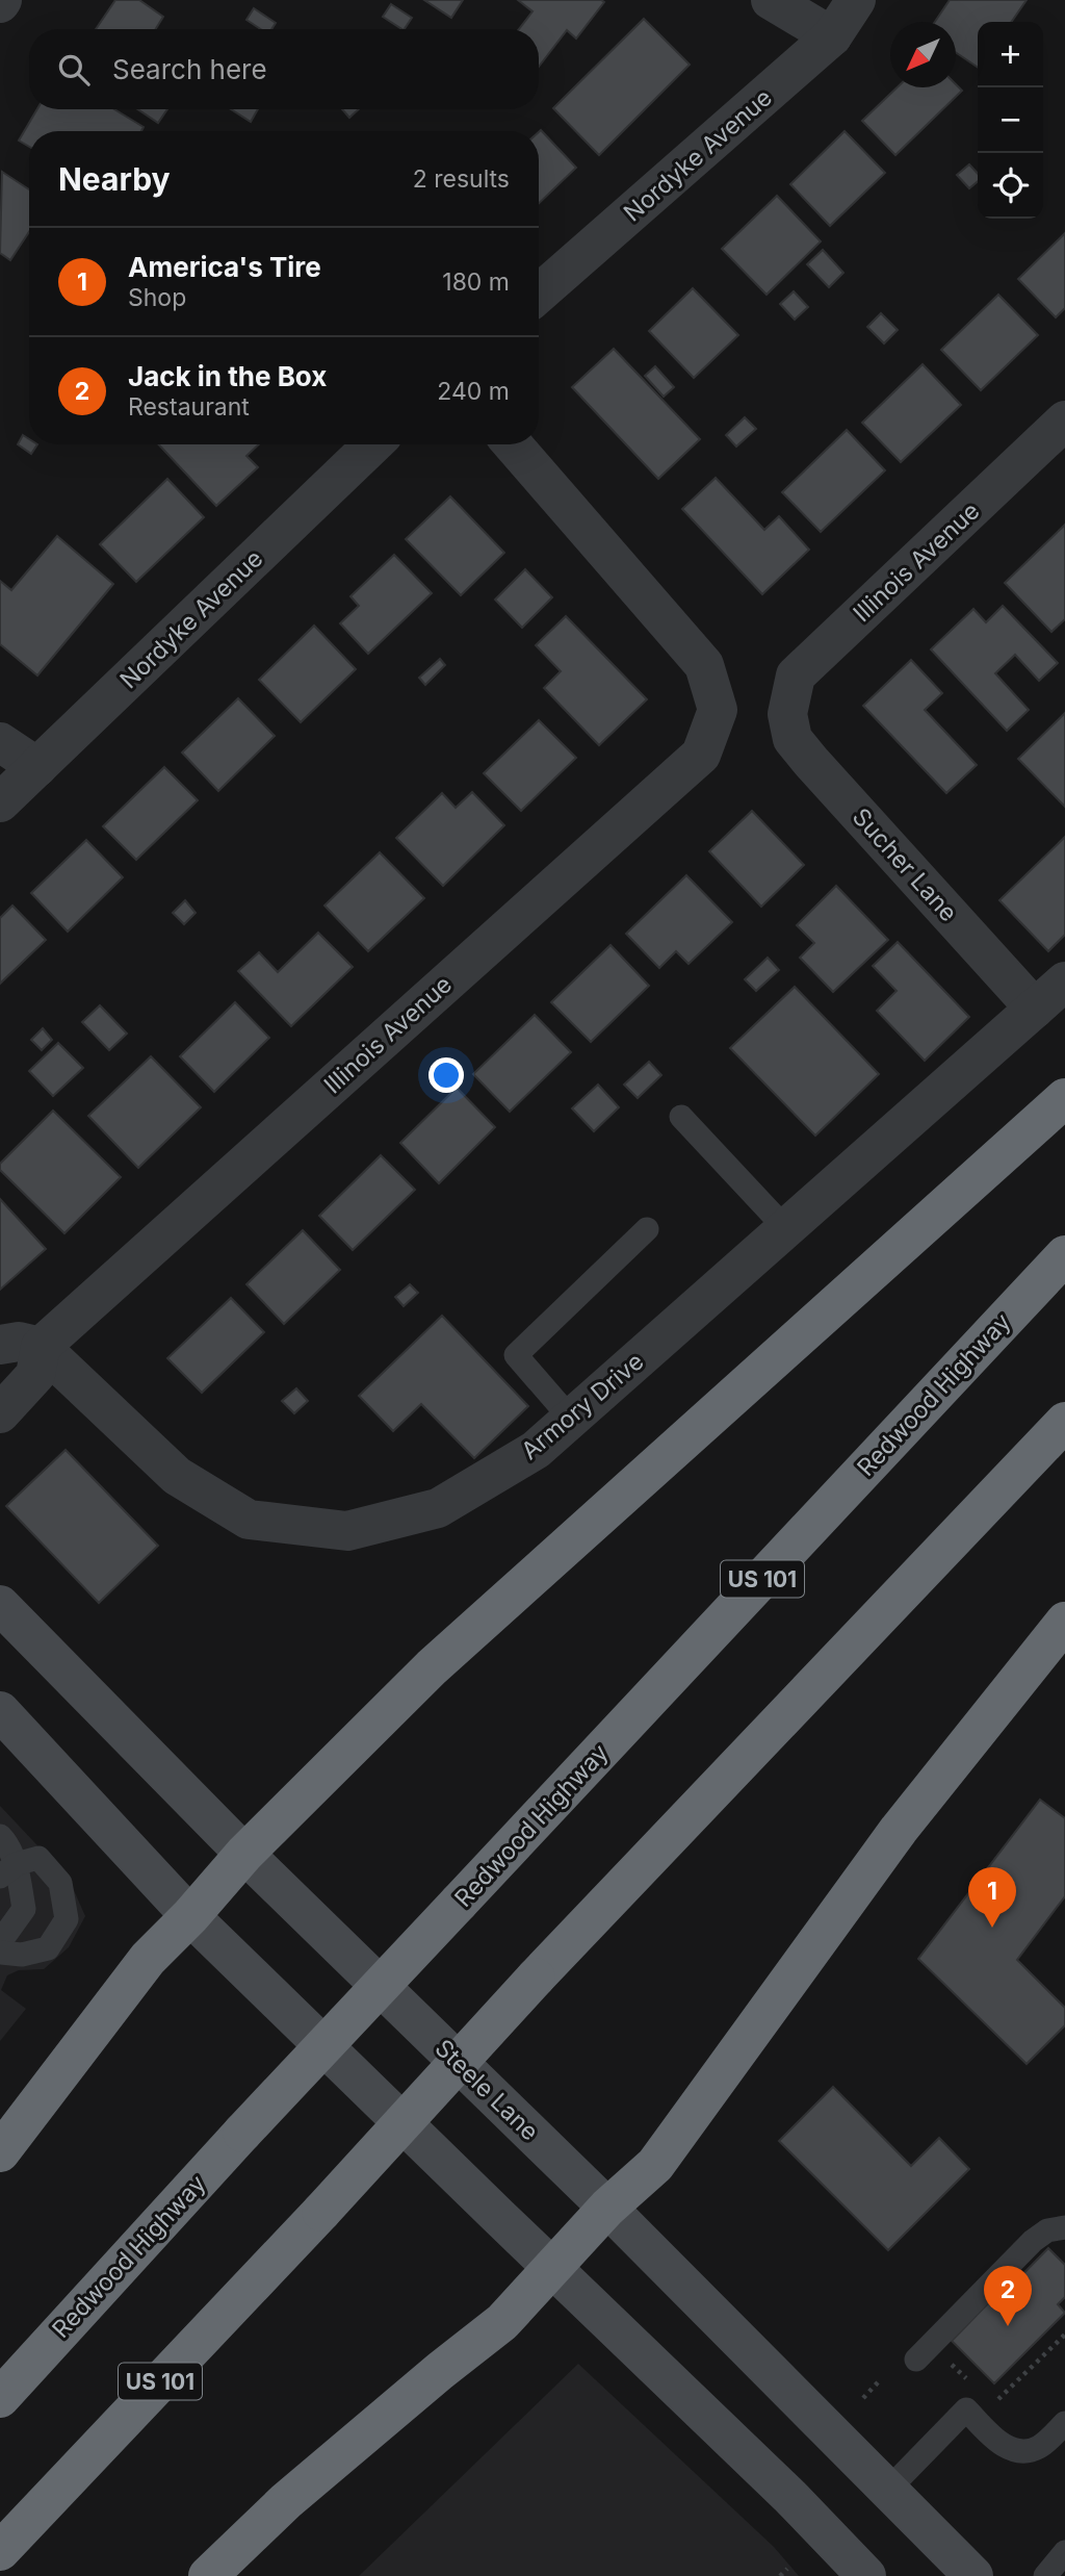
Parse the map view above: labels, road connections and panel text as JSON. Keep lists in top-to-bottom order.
{
  "streets": {
    "highway": ["Redwood Highway", "US 101"],
    "main road": ["Steele Lane"],
    "street": [
      "Nordyke Avenue",
      "Illinois Avenue",
      "Sucher Lane",
      "Armory Drive"
    ]
  },
  "crossings": [
    ["Illinois Avenue", "Sucher Lane"],
    ["Illinois Avenue", "Armory Drive"],
    ["Sucher Lane", "Armory Drive"]
  ],
  "north": "bottom left",
  "page": {
    "map_buttons": ["+", "−"],
    "search": "Search here",
    "heading": ["Nearby", "2 results"],
    "list": [
      {
        "mark": "1",
        "name": "America's Tire",
        "note": "Shop",
        "value": "180 m"
      },
      {
        "mark": "2",
        "name": "Jack in the Box",
        "note": "Restaurant",
        "value": "240 m"
      }
    ],
    "pins": ["1", "2"]
  }
}
